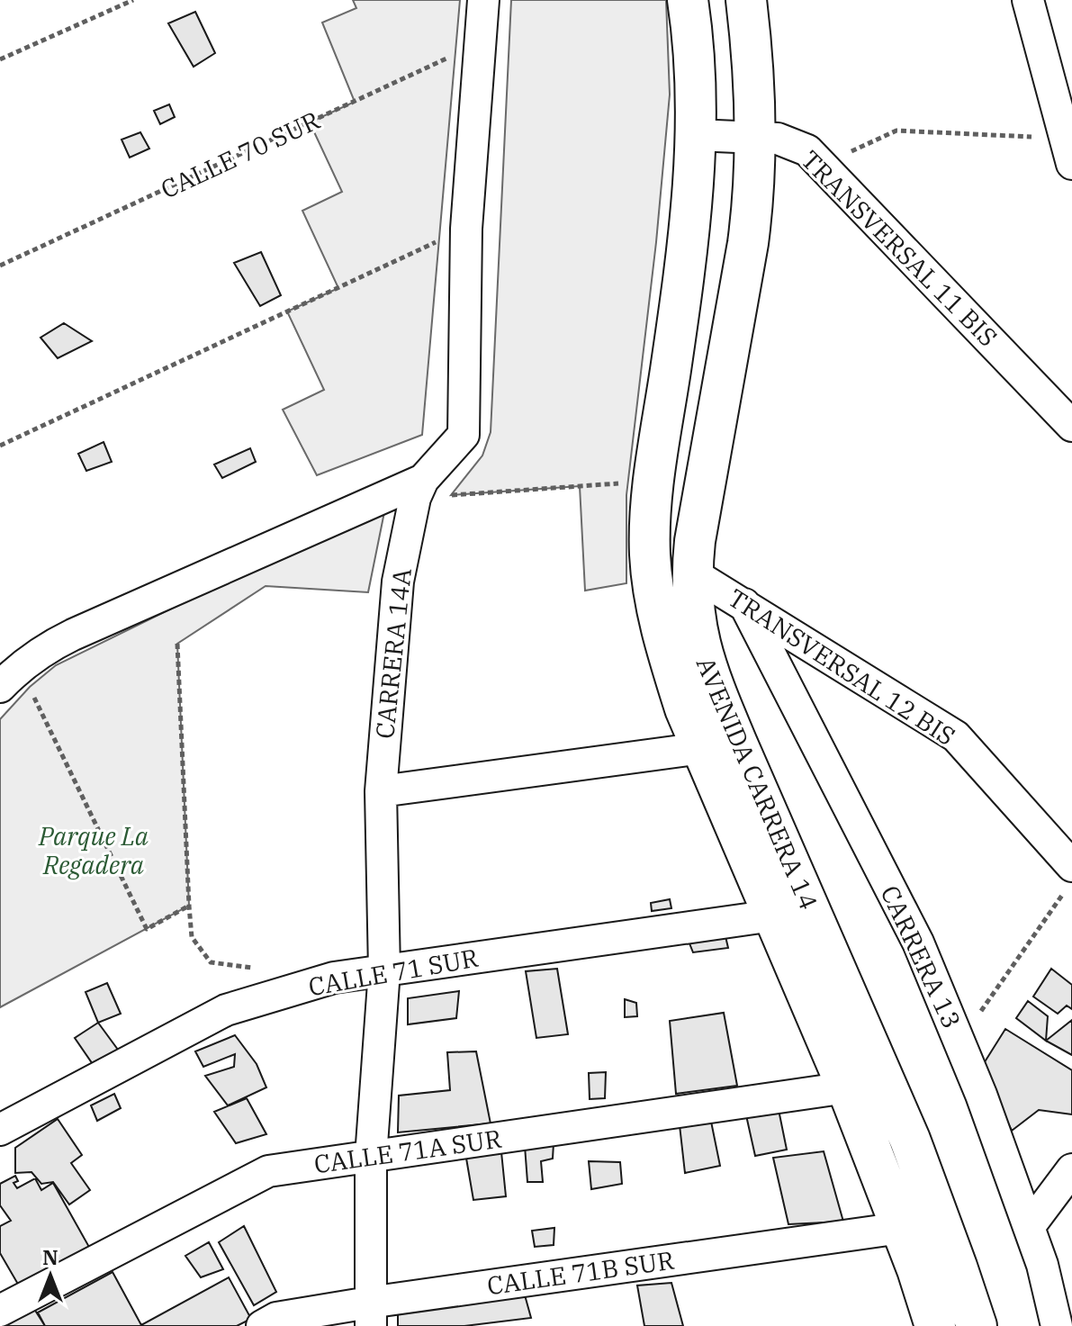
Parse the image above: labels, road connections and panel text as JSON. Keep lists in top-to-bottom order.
{
  "streets": {
    "main road": ["AVENIDA CARRERA 14"],
    "street": [
      "TRANSVERSAL 11 BIS",
      "CARRERA 14A",
      "TRANSVERSAL 12 BIS",
      "CARRERA 13",
      "CALLE 71 SUR",
      "CALLE 71A SUR",
      "CALLE 71B SUR"
    ],
    "path": ["CALLE 70 SUR"]
  },
  "crossings": [
    ["TRANSVERSAL 11 BIS", "AVENIDA CARRERA 14"],
    ["CARRERA 14A", "CALLE 71 SUR"],
    ["CARRERA 14A", "CALLE 71A SUR"],
    ["CARRERA 14A", "CALLE 71B SUR"],
    ["TRANSVERSAL 12 BIS", "AVENIDA CARRERA 14"],
    ["TRANSVERSAL 12 BIS", "CARRERA 13"],
    ["AVENIDA CARRERA 14", "CALLE 71 SUR"],
    ["AVENIDA CARRERA 14", "CALLE 71A SUR"],
    ["AVENIDA CARRERA 14", "CALLE 71B SUR"]
  ],
  "parks": ["Parque La Regadera"],
  "north": "top"
}
